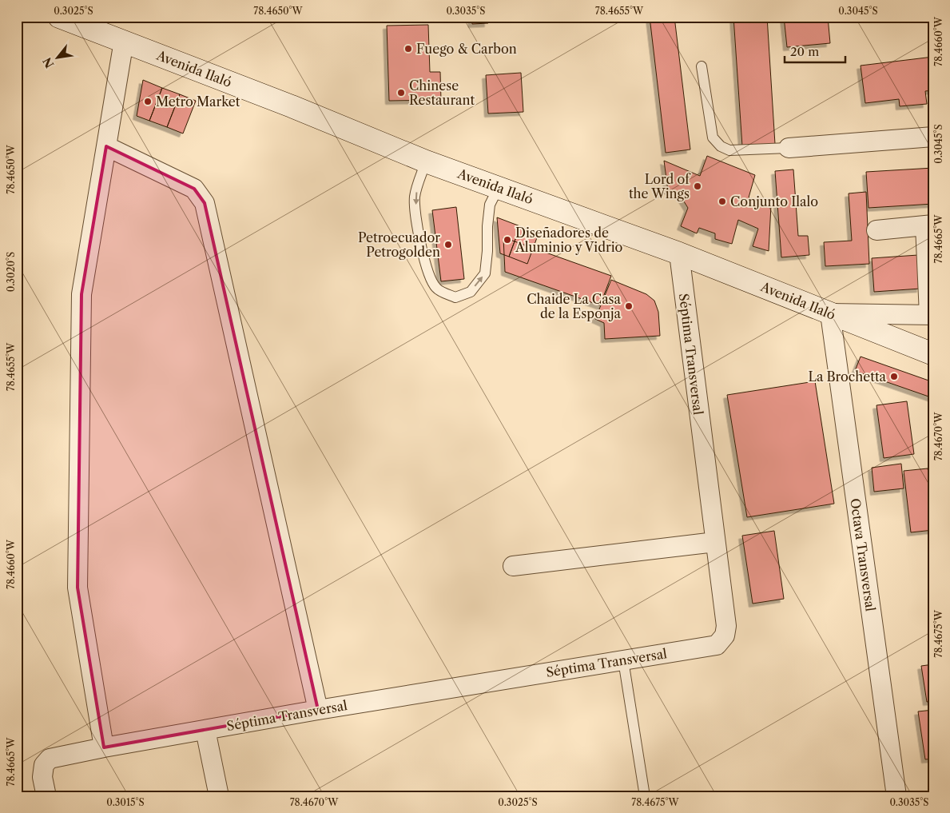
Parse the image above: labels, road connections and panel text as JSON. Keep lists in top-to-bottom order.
{
  "streets": {
    "main road": ["Avenida Ilaló"],
    "street": ["Séptima Transversal", "Octava Transversal"]
  },
  "crossings": [
    ["Avenida Ilaló", "Séptima Transversal"],
    ["Avenida Ilaló", "Octava Transversal"]
  ],
  "places": [
    "Fuego & Carbon",
    "Chinese Restaurant",
    "Metro Market",
    "Lord of the Wings",
    "Conjunto Ilalo",
    "Diseñadores de Aluminio y Vidrio",
    "Petroecuador Petrogolden",
    "Chaide La Casa de la Esponja",
    "La Brochetta"
  ],
  "scale_bar": "20 m",
  "north": "bottom left",
  "coordinates": [
    "0.3025°S",
    "78.4650°W",
    "0.3035°S",
    "78.4655°W",
    "0.3045°S",
    "78.4660°W",
    "78.4665°W",
    "0.3020°S",
    "78.4670°W",
    "78.4675°W",
    "0.3015°S"
  ]
}
